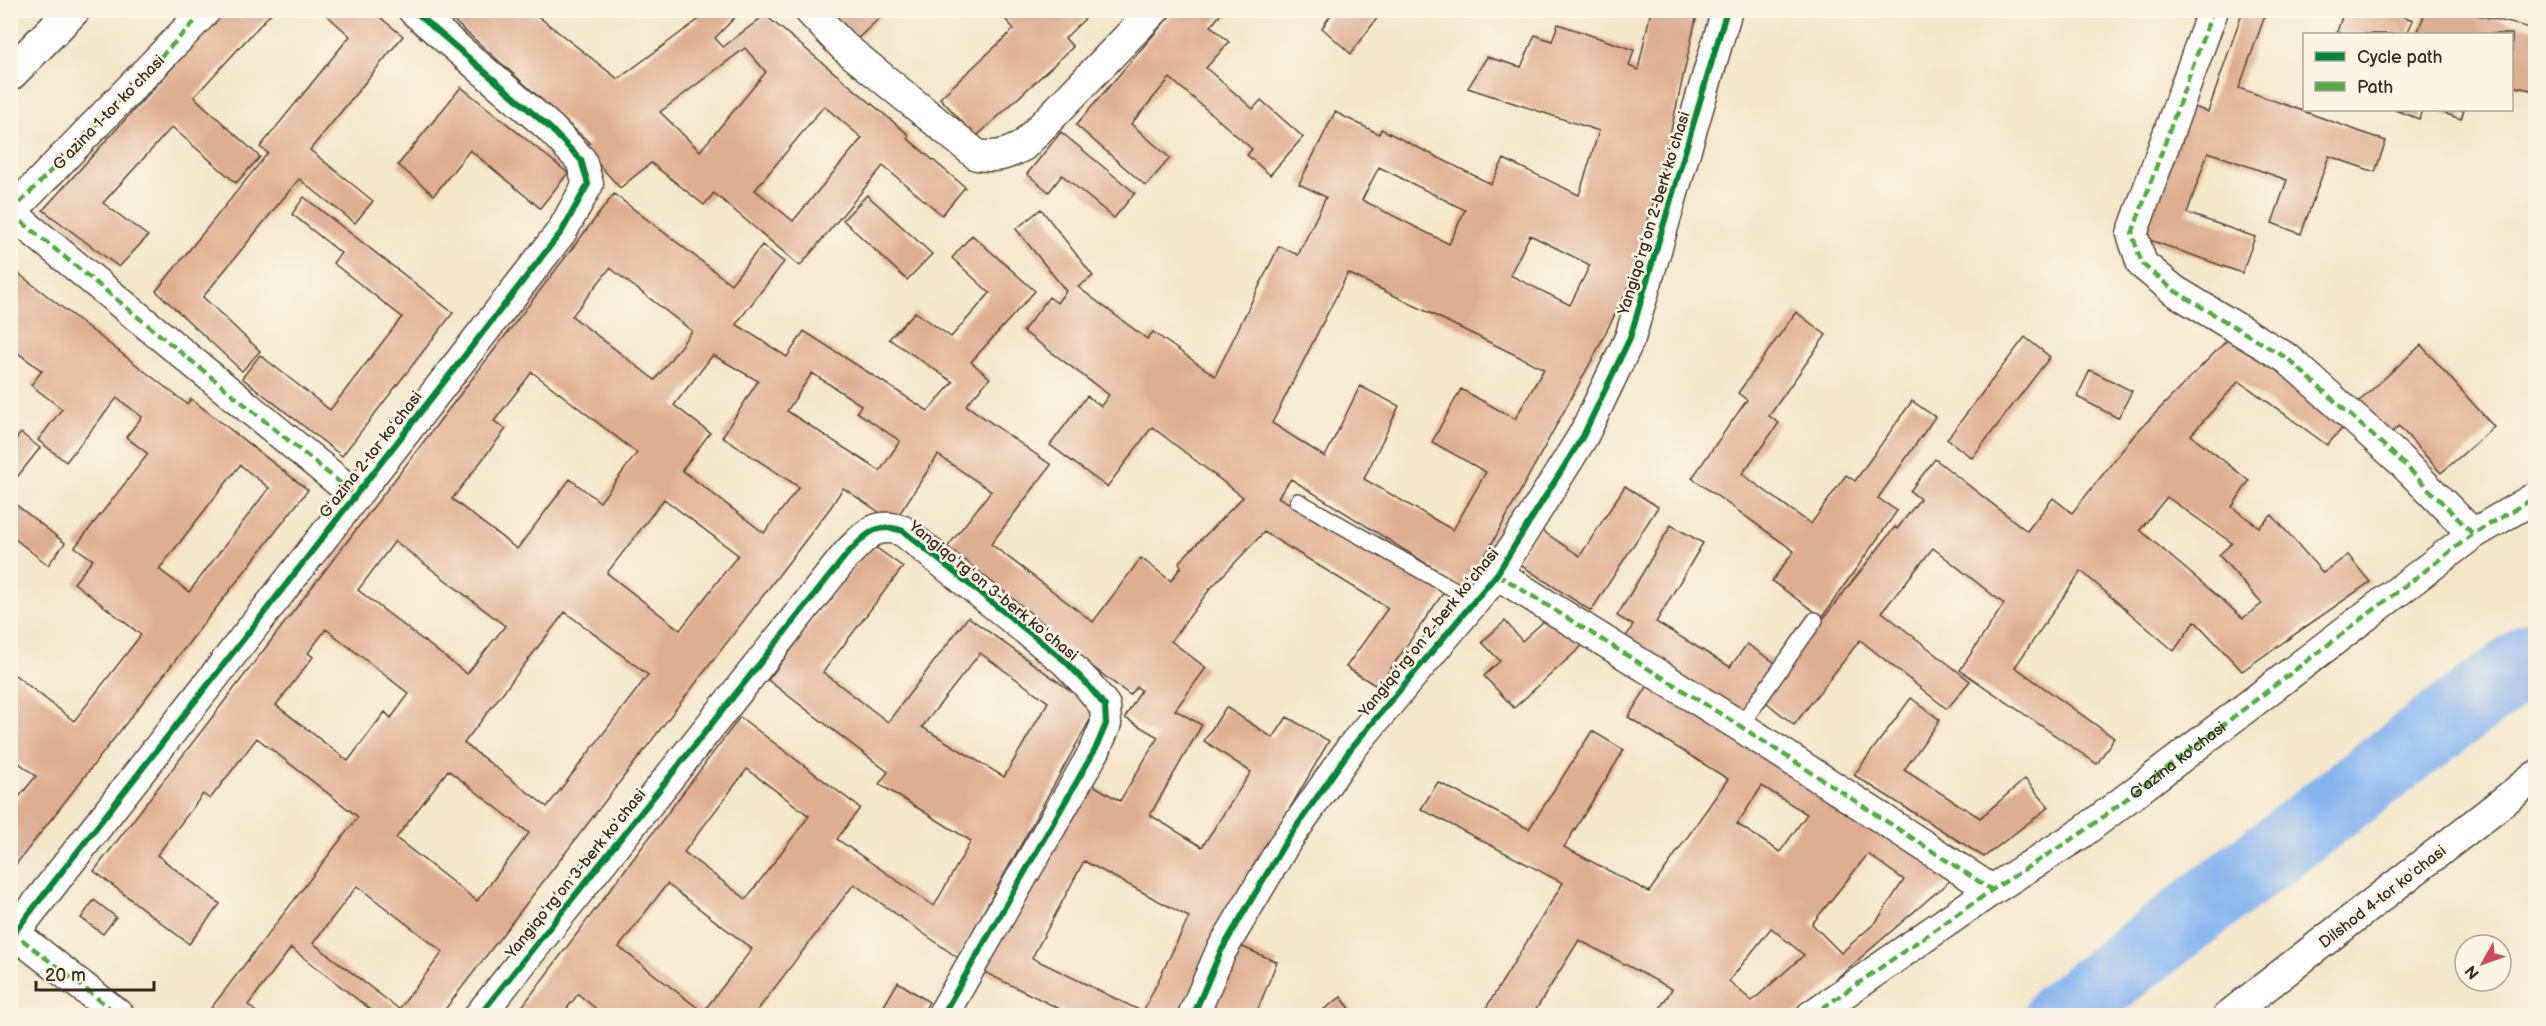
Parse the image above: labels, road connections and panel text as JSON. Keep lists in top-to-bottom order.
{
  "streets": {
    "street": [
      "Gʻazina 1-tor koʻchasi",
      "Yangiqoʻrgʻon 2-berk koʻchasi",
      "Gʻazina 2-tor koʻchasi",
      "Yangiqoʻrgʻon 3-berk koʻchasi",
      "G'azina ko'chasi",
      "Dilshod 4-tor koʻchasi"
    ]
  },
  "legend": ["Cycle path", "Path"],
  "scale_bar": "20 m",
  "north": "bottom left"
}
